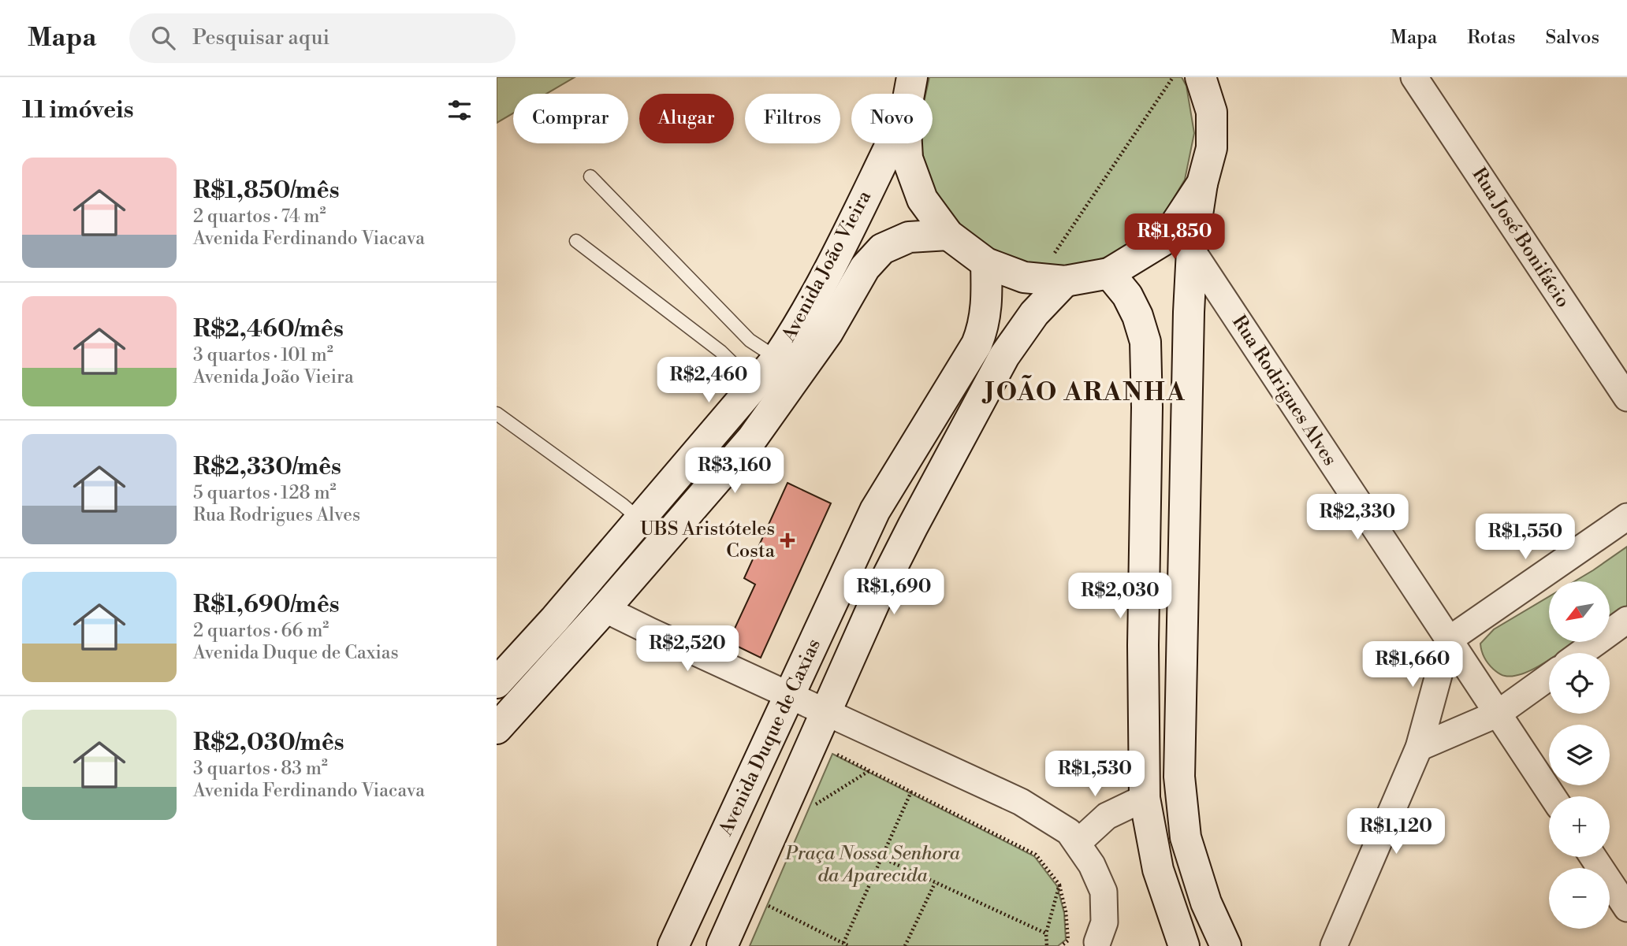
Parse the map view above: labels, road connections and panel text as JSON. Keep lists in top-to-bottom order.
{
  "streets": {
    "street": [
      "Rua José Bonifácio",
      "Avenida João Vieira",
      "Rua Rodrigues Alves",
      "Avenida Duque de Caxias"
    ]
  },
  "districts": ["JOÃO ARANHA"],
  "parks": ["Praça Nossa Senhora da Aparecida"],
  "places": {
    "health": ["UBS Aristóteles Costa"]
  },
  "north": "bottom left",
  "page": {
    "header": "Mapa",
    "search": "Pesquisar aqui",
    "nav": ["Mapa", "Rotas", "Salvos"],
    "heading": "11 imóveis",
    "chip": [
      "Comprar",
      "Alugar",
      "Filtros",
      "Novo"
    ],
    "list": [
      {
        "name": "R$1,850/mês",
        "note": "2 quartos · 74 m² · Avenida Ferdinando Viacava"
      },
      {
        "name": "R$2,460/mês",
        "note": "3 quartos · 101 m² · Avenida João Vieira"
      },
      {
        "name": "R$2,330/mês",
        "note": "5 quartos · 128 m² · Rua Rodrigues Alves"
      },
      {
        "name": "R$1,690/mês",
        "note": "2 quartos · 66 m² · Avenida Duque de Caxias"
      },
      {
        "name": "R$2,030/mês",
        "note": "3 quartos · 83 m² · Avenida Ferdinando Viacava"
      }
    ],
    "price": [
      "R$1,850",
      "R$2,460",
      "R$3,160",
      "R$2,330",
      "R$1,550",
      "R$1,690",
      "R$2,030",
      "R$2,520",
      "R$1,660",
      "R$1,530",
      "R$1,120"
    ],
    "map_buttons": ["+", "−"]
  }
}
